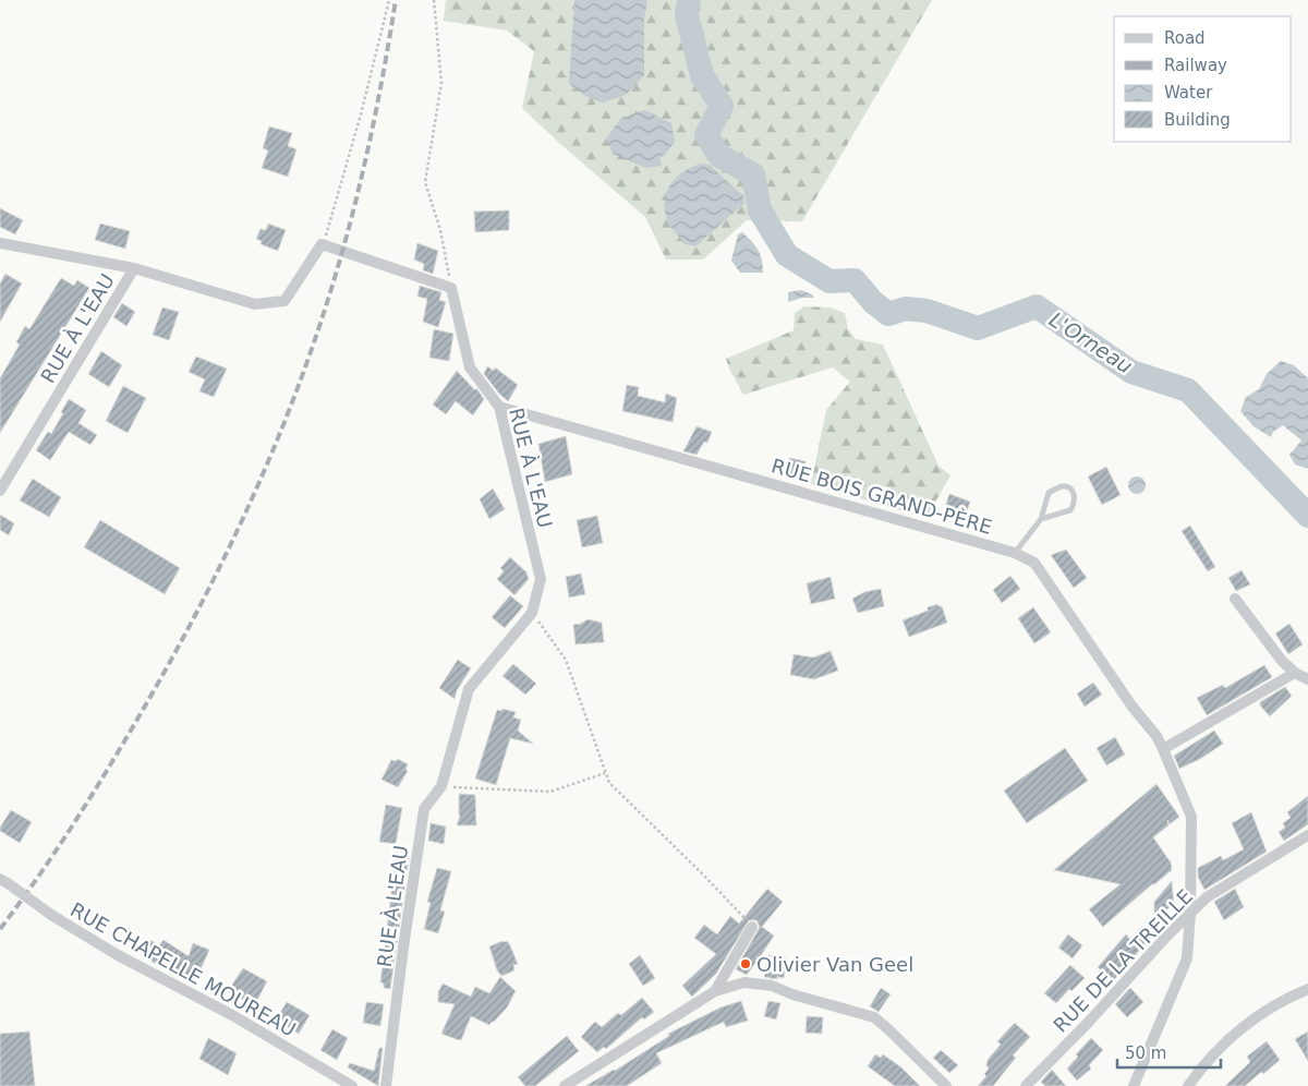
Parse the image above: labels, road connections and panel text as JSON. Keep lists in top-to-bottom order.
{
  "streets": {
    "street": [
      "RUE À L'EAU",
      "RUE BOIS GRAND-PÈRE",
      "RUE DE LA TREILLE",
      "RUE CHAPELLE MOUREAU"
    ]
  },
  "crossings": [
    ["RUE À L'EAU", "RUE BOIS GRAND-PÈRE"],
    ["RUE BOIS GRAND-PÈRE", "RUE DE LA TREILLE"]
  ],
  "water": ["L'Orneau"],
  "places": ["Olivier Van Geel"],
  "legend": [
    "Road",
    "Railway",
    "Water",
    "Building"
  ],
  "scale_bar": "50 m"
}
